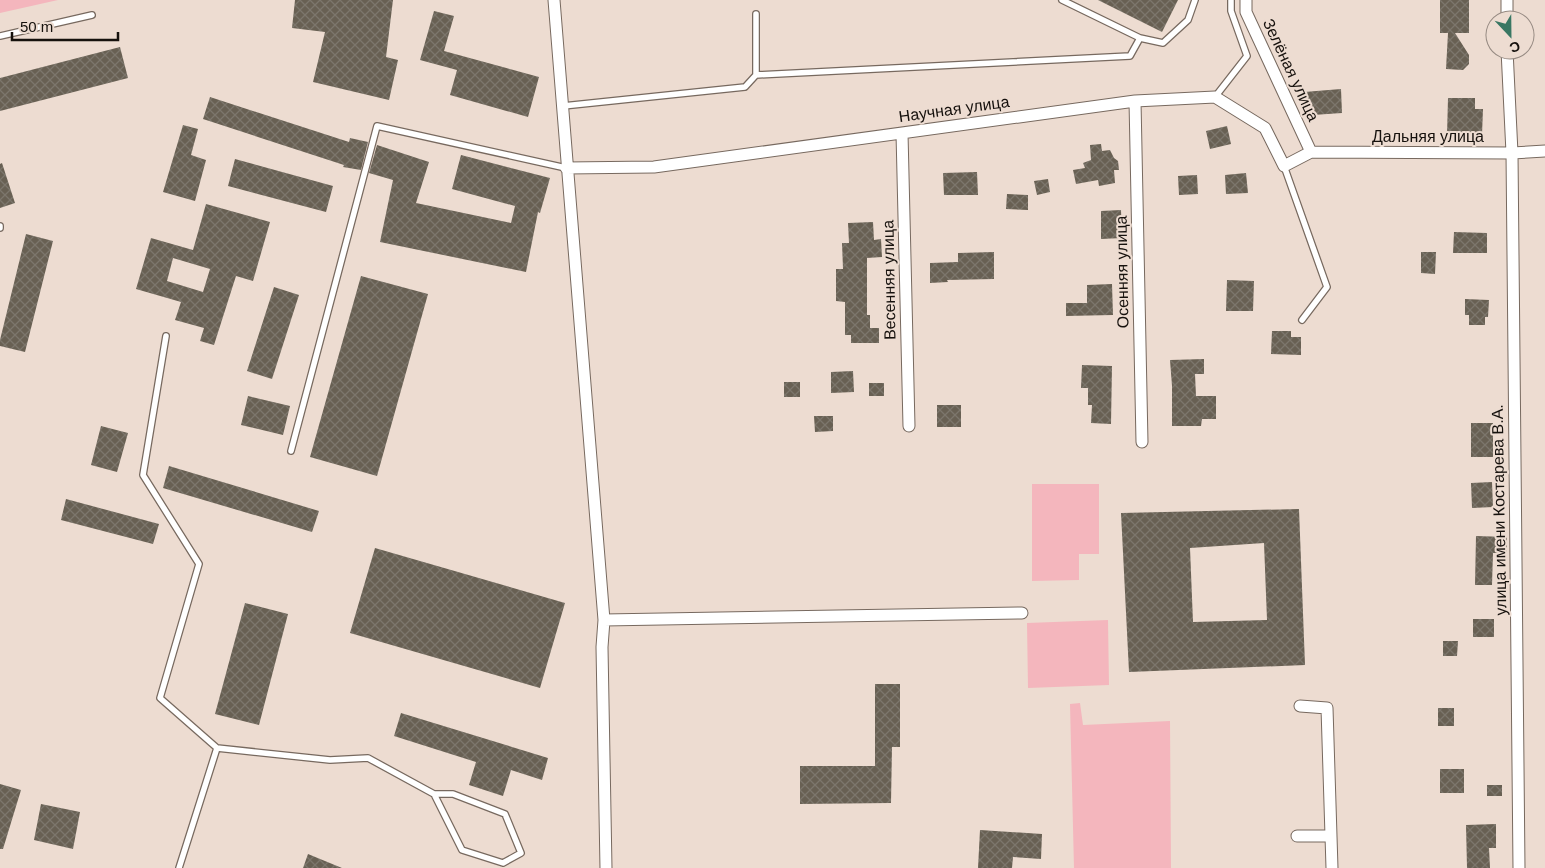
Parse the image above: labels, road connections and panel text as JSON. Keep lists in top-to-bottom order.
{
  "streets": {
    "street": [
      "Зелёная улица",
      "Научная улица",
      "Дальняя улица",
      "Осенняя улица",
      "Весенняя улица",
      "улица имени Костарева В.А."
    ]
  },
  "crossings": [
    ["Зелёная улица", "Дальняя улица"],
    ["Научная улица", "Осенняя улица"],
    ["Научная улица", "Весенняя улица"],
    ["Дальняя улица", "улица имени Костарева В.А."]
  ],
  "scale_bar": "50 m",
  "north": "bottom"
}
